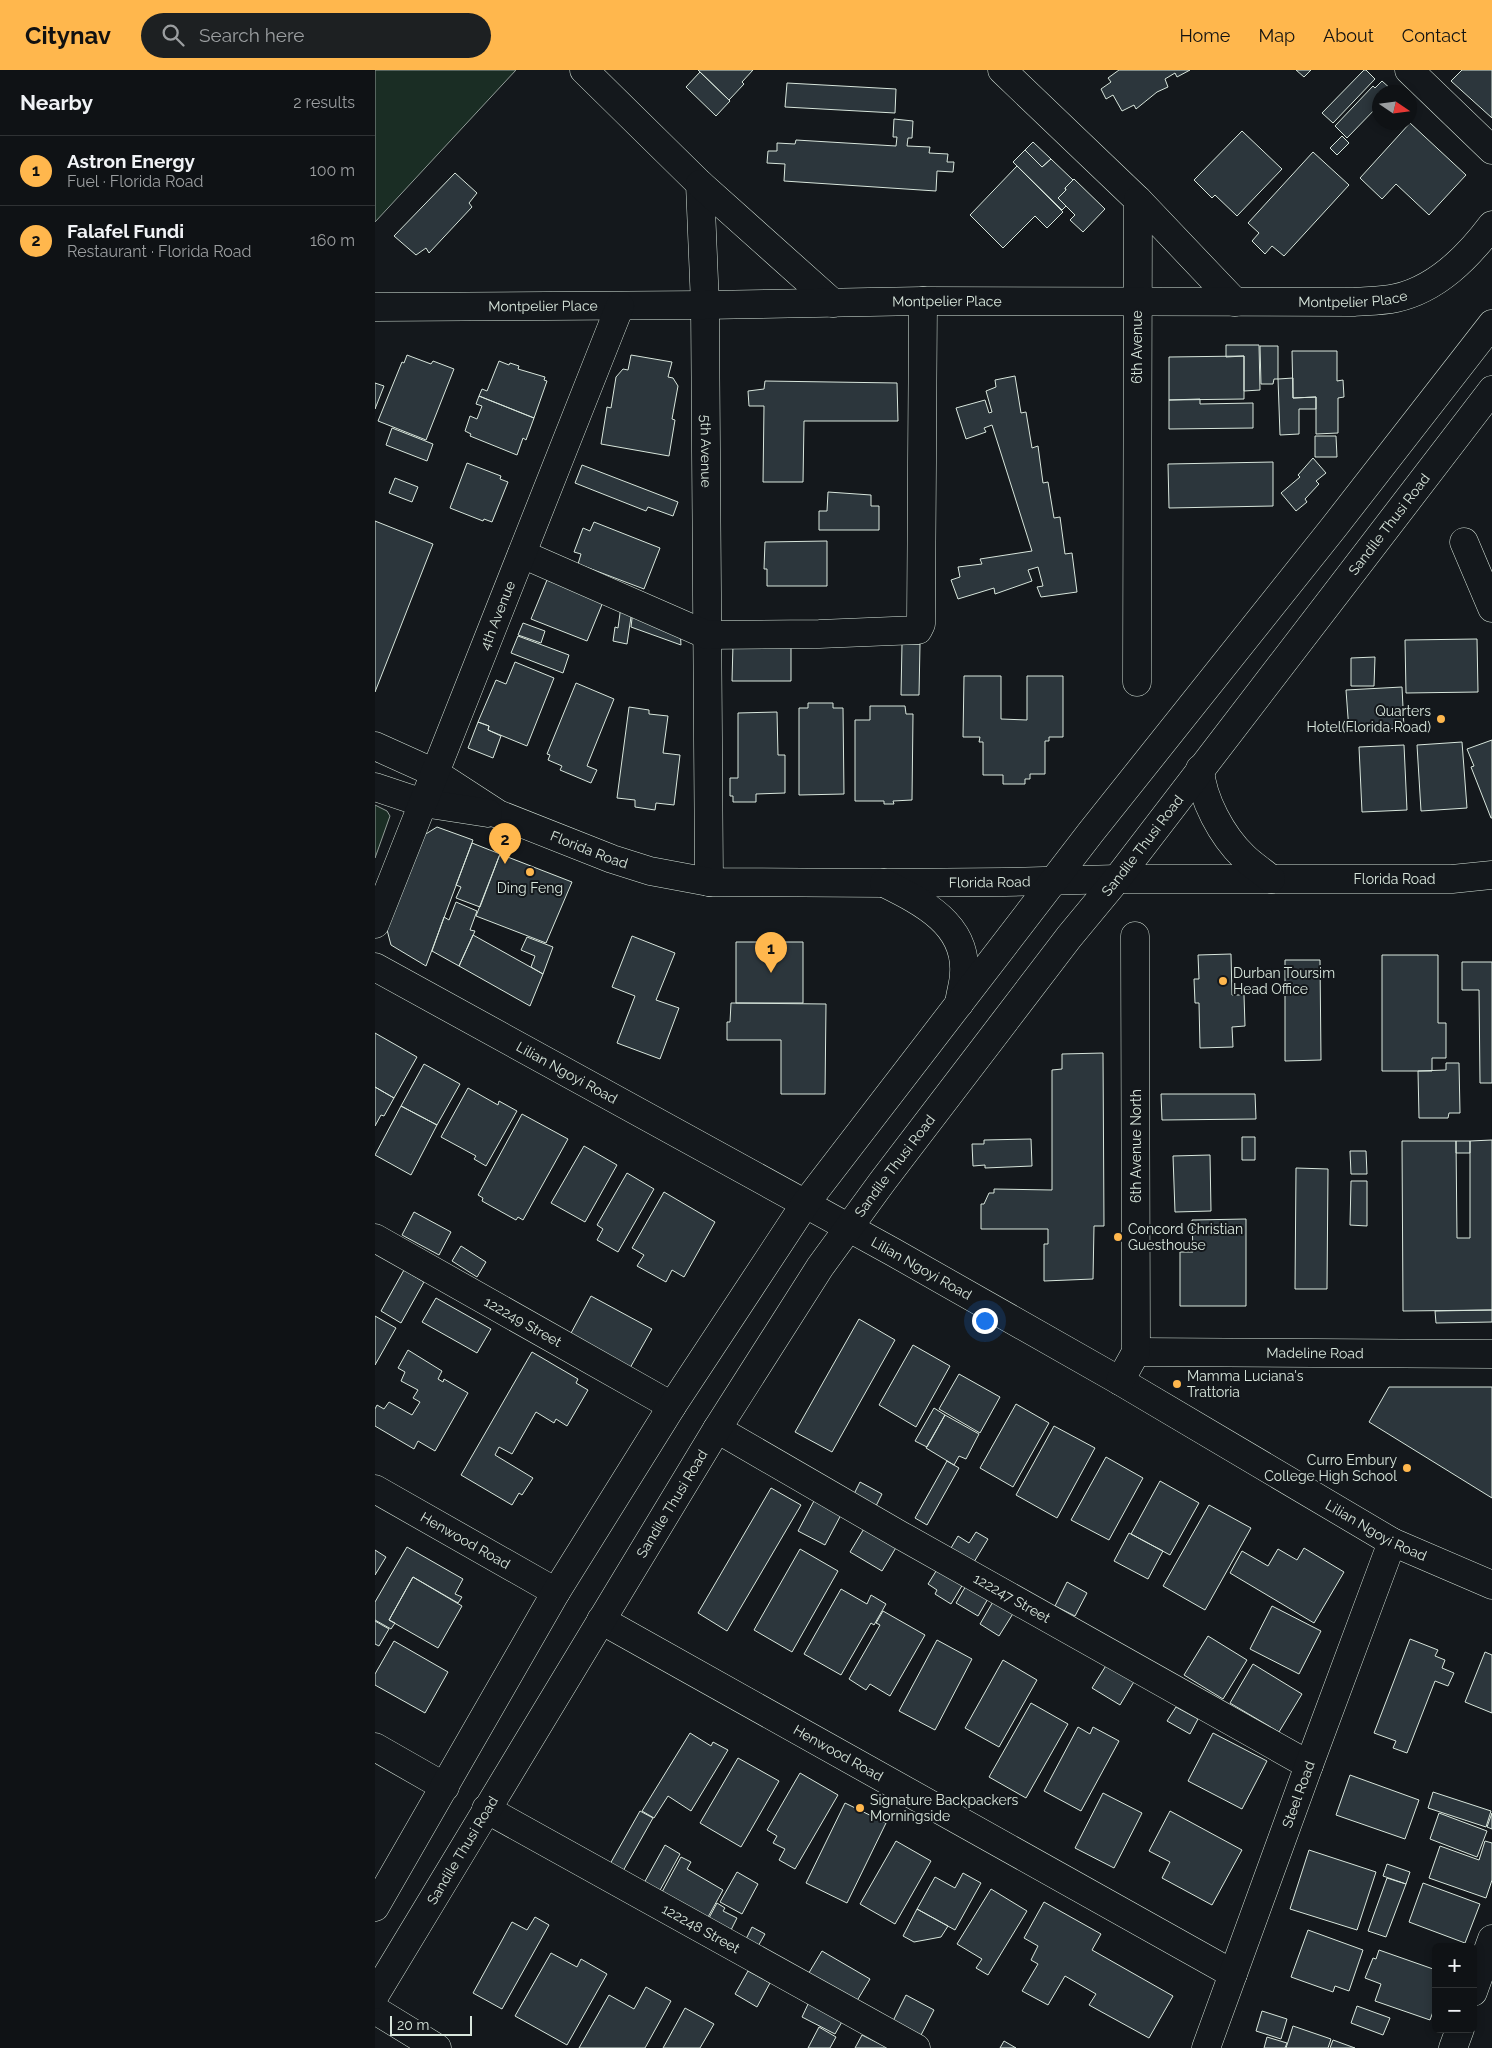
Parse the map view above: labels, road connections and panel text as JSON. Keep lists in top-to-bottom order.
{
  "streets": {
    "street": [
      "Montpelier Place",
      "6th Avenue",
      "5th Avenue",
      "Sandile Thusi Road",
      "4th Avenue",
      "Florida Road",
      "Lilian Ngoyi Road",
      "6th Avenue North",
      "122249 Street",
      "Madeline Road",
      "Henwood Road",
      "122247 Street",
      "Steel Road",
      "122248 Street"
    ]
  },
  "crossings": [
    ["Montpelier Place", "6th Avenue"],
    ["Montpelier Place", "5th Avenue"],
    ["Montpelier Place", "4th Avenue"],
    ["5th Avenue", "Florida Road"],
    ["Sandile Thusi Road", "Florida Road"],
    ["Sandile Thusi Road", "Lilian Ngoyi Road"],
    ["Sandile Thusi Road", "Henwood Road"],
    ["Sandile Thusi Road", "122247 Street"],
    ["Sandile Thusi Road", "122248 Street"],
    ["4th Avenue", "Florida Road"],
    ["Lilian Ngoyi Road", "6th Avenue North"],
    ["Lilian Ngoyi Road", "Steel Road"],
    ["6th Avenue North", "Madeline Road"],
    ["Henwood Road", "Steel Road"],
    ["122247 Street", "Steel Road"]
  ],
  "places": [
    "Quarters Hotel(Florida Road)",
    "Ding Feng",
    "Durban Toursim Head Office",
    "Concord Christian Guesthouse",
    "Mamma Luciana's Trattoria",
    "Curro Embury College High School",
    "Signature Backpackers Morningside"
  ],
  "scale_bar": "20 m",
  "north": "right",
  "page": {
    "header": "Citynav",
    "search": "Search here",
    "nav": [
      "Home",
      "Map",
      "About",
      "Contact"
    ],
    "heading": ["Nearby", "2 results"],
    "list": [
      {
        "mark": "1",
        "name": "Astron Energy",
        "note": "Fuel · Florida Road",
        "value": "100 m"
      },
      {
        "mark": "2",
        "name": "Falafel Fundi",
        "note": "Restaurant · Florida Road",
        "value": "160 m"
      }
    ],
    "pins": ["2", "1"],
    "map_buttons": ["+", "−"],
    "scale": "20 m"
  }
}
